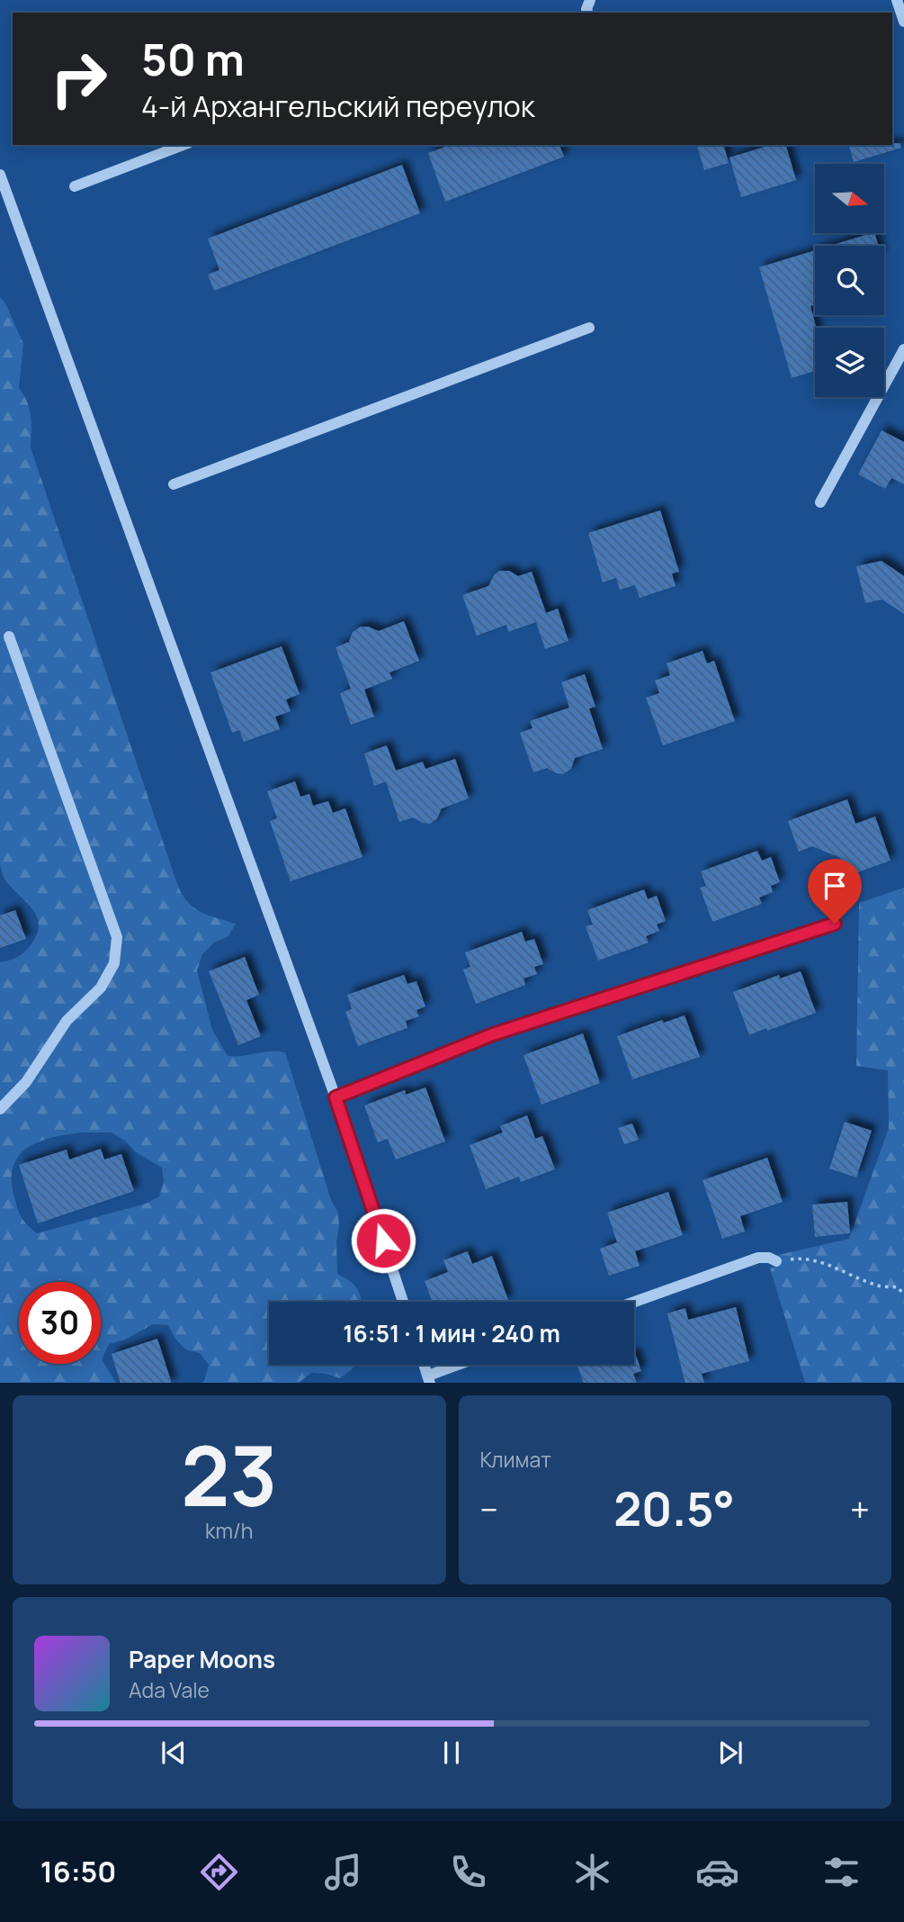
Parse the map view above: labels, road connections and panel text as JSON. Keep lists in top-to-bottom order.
{
  "north": "right",
  "page": {
    "turn": ["50 m", "4-й Архангельский переулок"],
    "limit": "30",
    "trip": "16:51 · 1 мин · 240 m",
    "tile": [
      ["23", "km/h"],
      "Климат"
    ],
    "heat": ["−", "20.5°", "+"],
    "song": ["Paper Moons", "Ada Vale"],
    "tabs": "16:50"
  }
}
